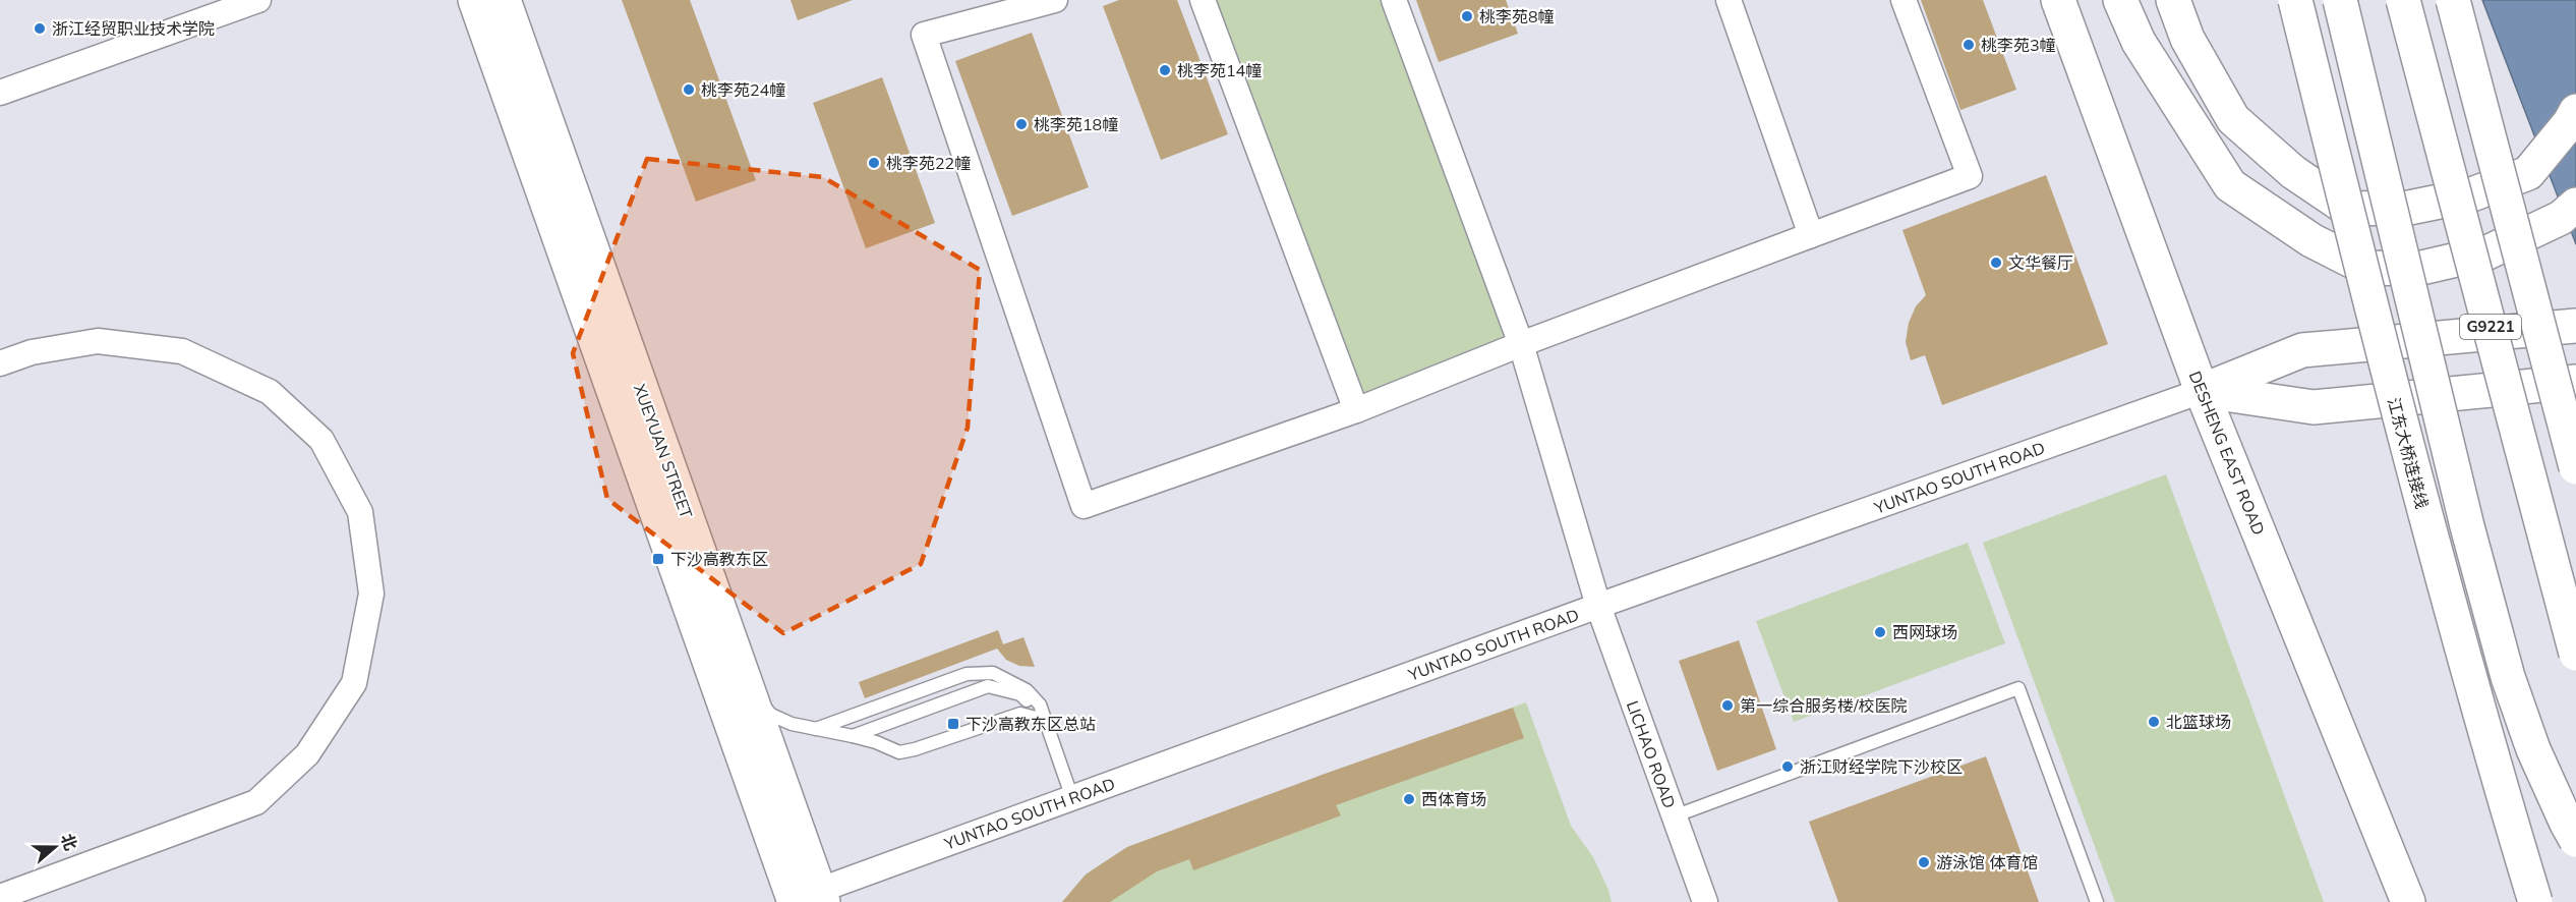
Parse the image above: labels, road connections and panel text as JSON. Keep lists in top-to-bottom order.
{
  "streets": {
    "main road": [
      "G9221",
      "XUEYUAN STREET",
      "DESHENG EAST ROAD",
      "江东大桥连接线"
    ],
    "street": ["YUNTAO SOUTH ROAD", "LICHAO ROAD"]
  },
  "crossings": [
    ["XUEYUAN STREET", "YUNTAO SOUTH ROAD"],
    ["DESHENG EAST ROAD", "YUNTAO SOUTH ROAD"],
    ["YUNTAO SOUTH ROAD", "LICHAO ROAD"]
  ],
  "places": {
    "other": [
      "桃李苑8幢",
      "浙江经贸职业技术学院",
      "桃李苑3幢",
      "桃李苑14幢",
      "桃李苑24幢",
      "桃李苑18幢",
      "桃李苑22幢",
      "文华餐厅",
      "西网球场",
      "第一综合服务楼/校医院",
      "北篮球场",
      "浙江财经学院下沙校区",
      "西体育场",
      "游泳馆 体育馆"
    ],
    "transit": ["下沙高教东区", "下沙高教东区总站"]
  },
  "north": "right"
}
